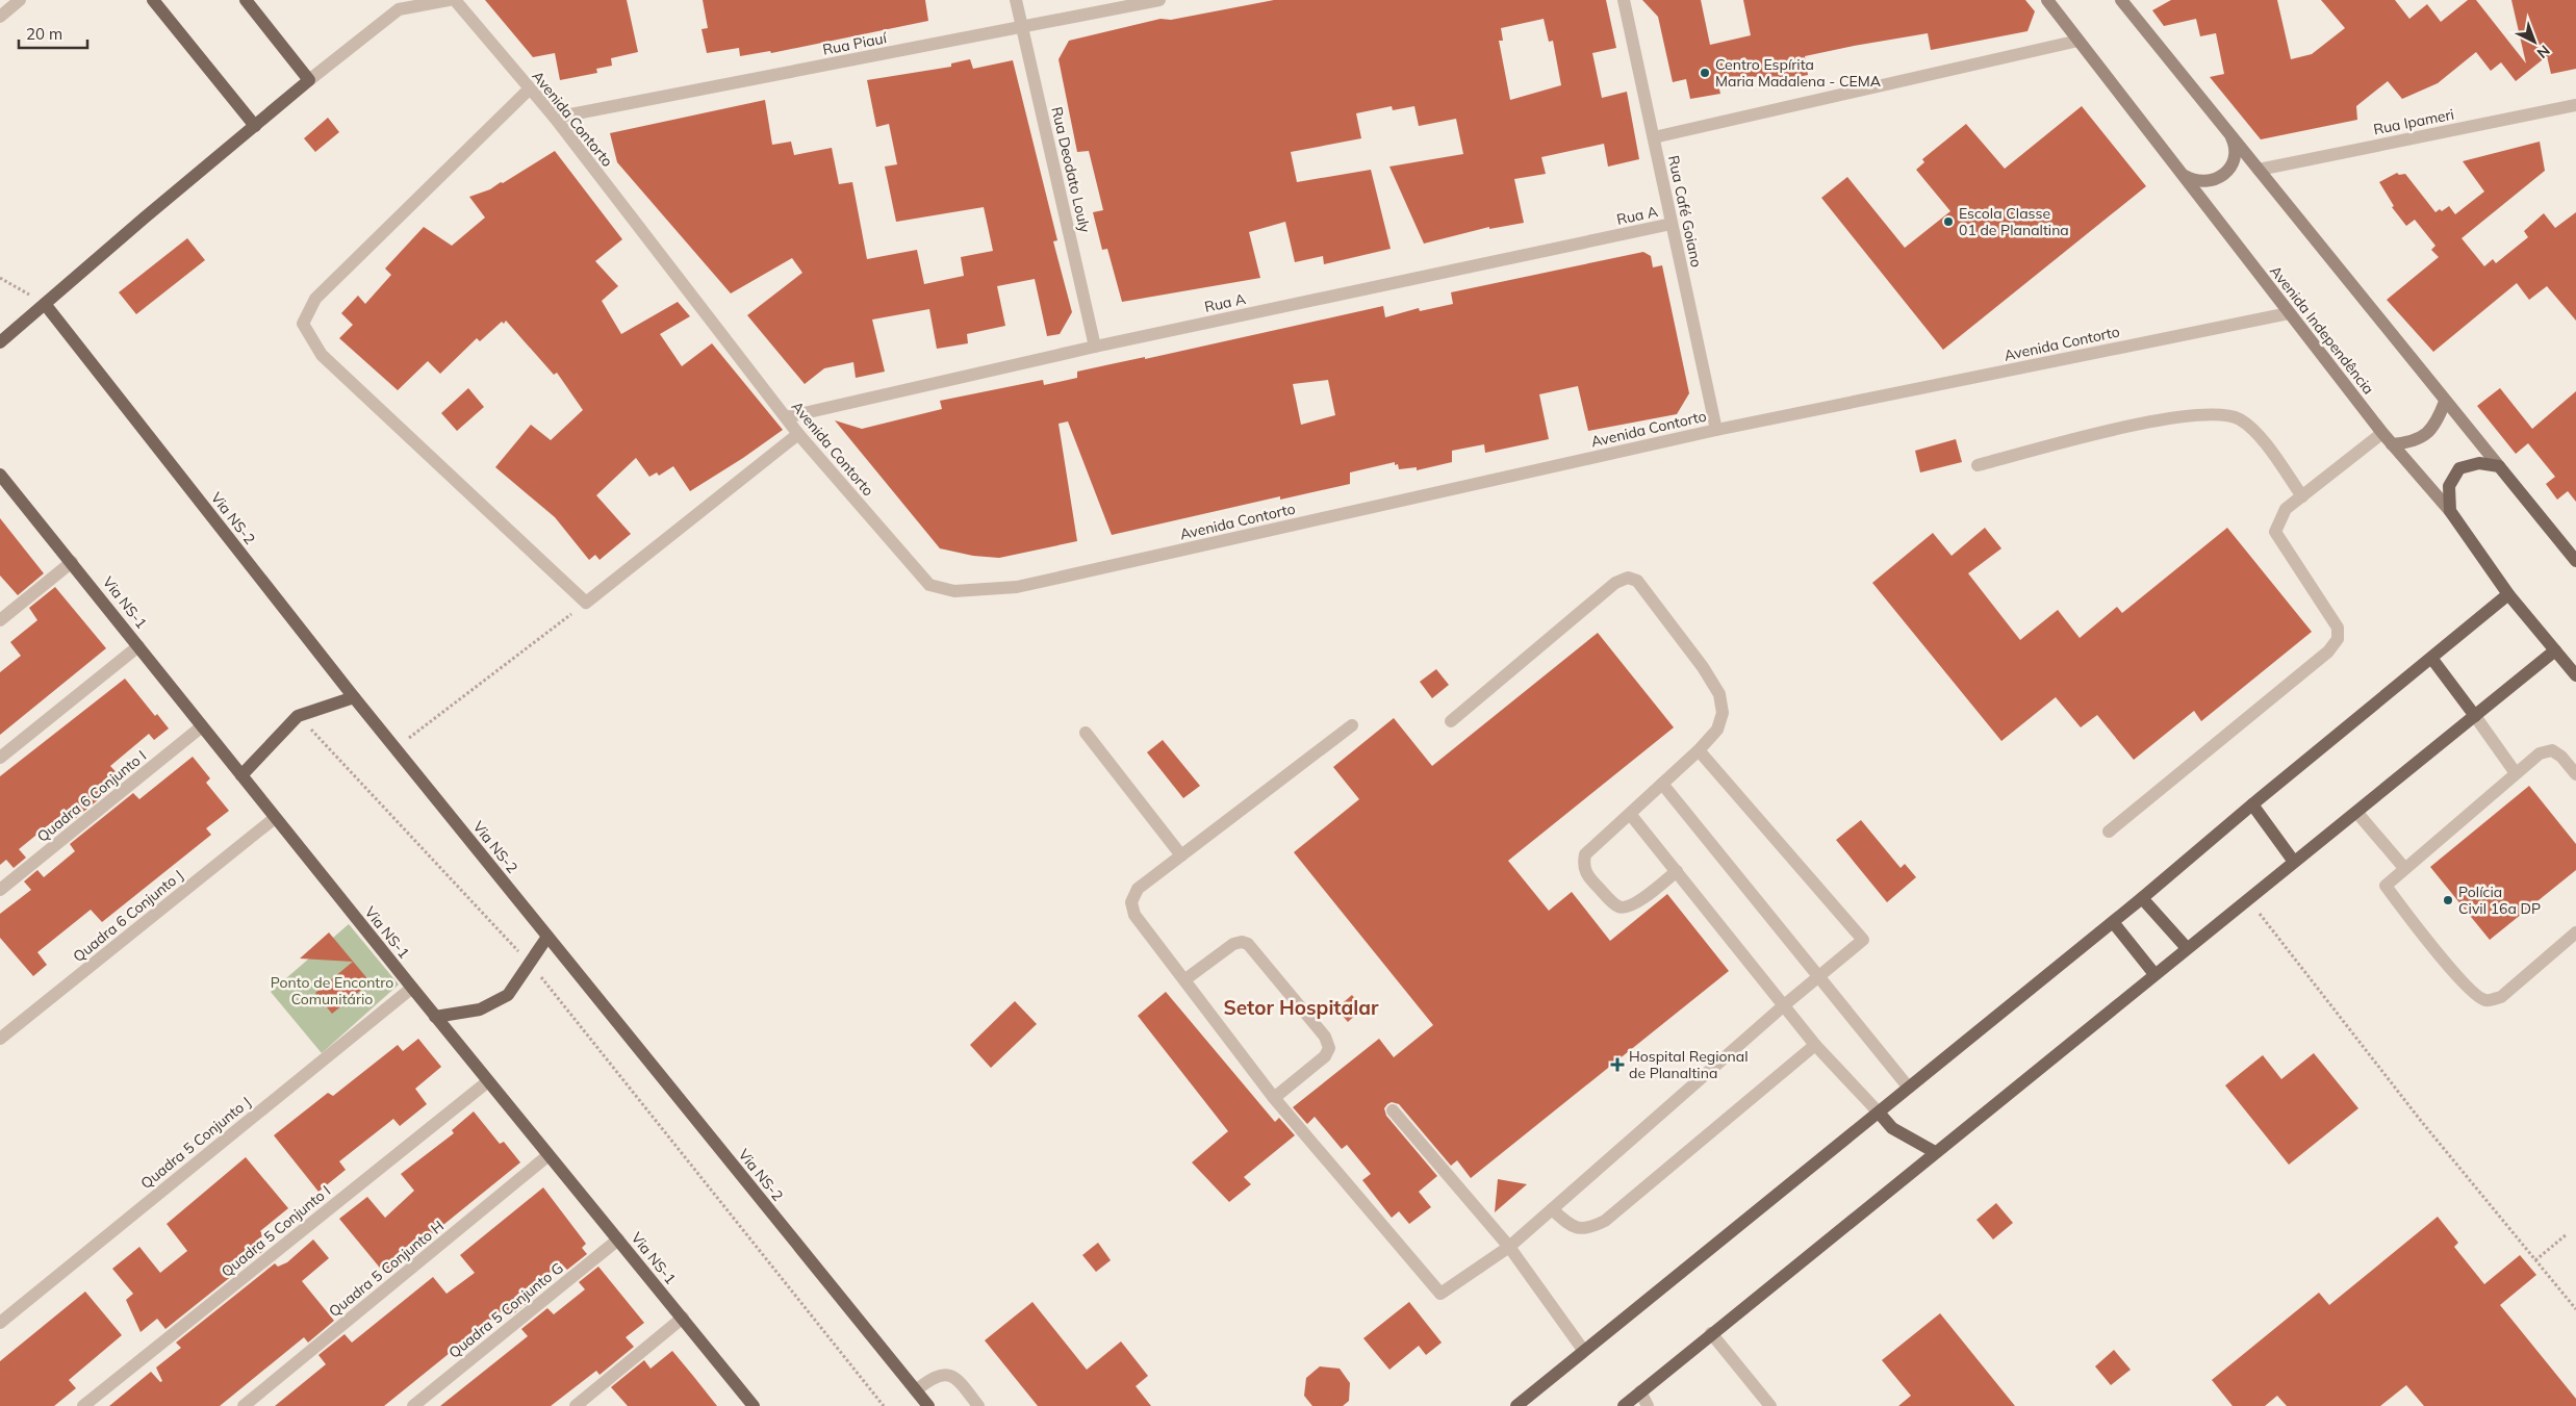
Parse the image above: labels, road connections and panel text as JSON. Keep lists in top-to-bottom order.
{
  "streets": {
    "main road": ["Avenida Independência", "Via NS-2", "Via NS-1"],
    "street": [
      "Rua Piauí",
      "Avenida Contorto",
      "Rua Ipameri",
      "Rua Deodato Louly",
      "Rua Café Goiano",
      "Rua A",
      "Quadra 6 Conjunto I",
      "Quadra 6 Conjunto J",
      "Quadra 5 Conjunto J",
      "Quadra 5 Conjunto I",
      "Quadra 5 Conjunto H",
      "Quadra 5 Conjunto G"
    ]
  },
  "crossings": [
    ["Rua Piauí", "Avenida Contorto"],
    ["Rua Piauí", "Rua Deodato Louly"],
    ["Avenida Contorto", "Rua Café Goiano"],
    ["Avenida Contorto", "Rua A"],
    ["Avenida Contorto", "Avenida Independência"],
    ["Rua Deodato Louly", "Rua A"],
    ["Rua Café Goiano", "Rua A"],
    ["Via NS-1", "Quadra 6 Conjunto I"],
    ["Via NS-1", "Quadra 6 Conjunto J"],
    ["Via NS-1", "Quadra 5 Conjunto J"],
    ["Via NS-1", "Quadra 5 Conjunto I"],
    ["Via NS-1", "Quadra 5 Conjunto H"],
    ["Via NS-1", "Quadra 5 Conjunto G"]
  ],
  "districts": ["Setor Hospitalar"],
  "parks": ["Ponto de Encontro Comunitário"],
  "places": {
    "other": ["Centro Espírita Maria Madalena - CEMA", "Escola Classe 01 de Planaltina", "Polícia Civil 16a DP"],
    "health": ["Hospital Regional de Planaltina"]
  },
  "scale_bar": "20 m",
  "north": "bottom right"
}
